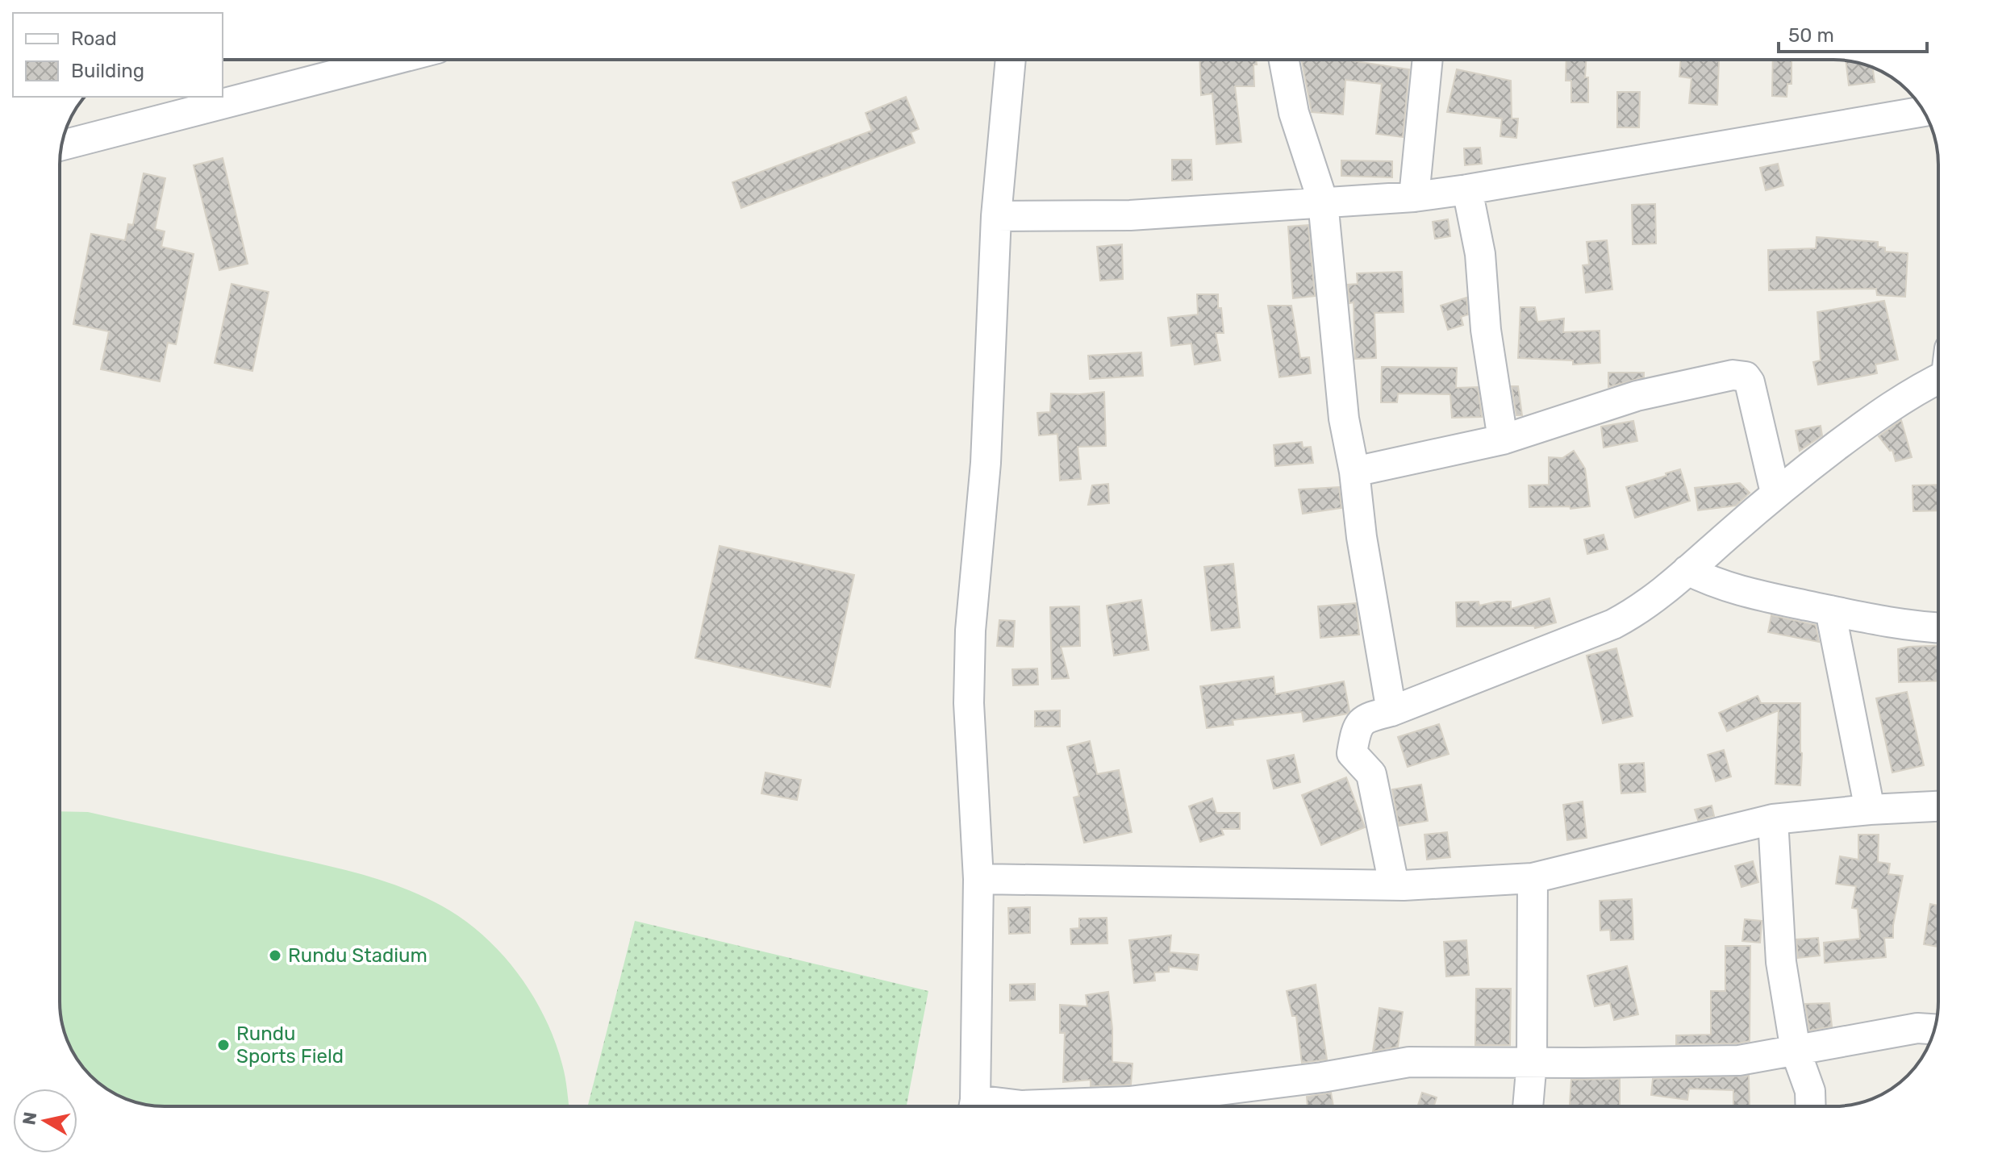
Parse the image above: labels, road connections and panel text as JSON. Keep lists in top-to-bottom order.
{
  "places": ["Rundu Stadium", "Rundu Sports Field"],
  "legend": ["Road", "Building"],
  "scale_bar": "50 m",
  "north": "left"
}
